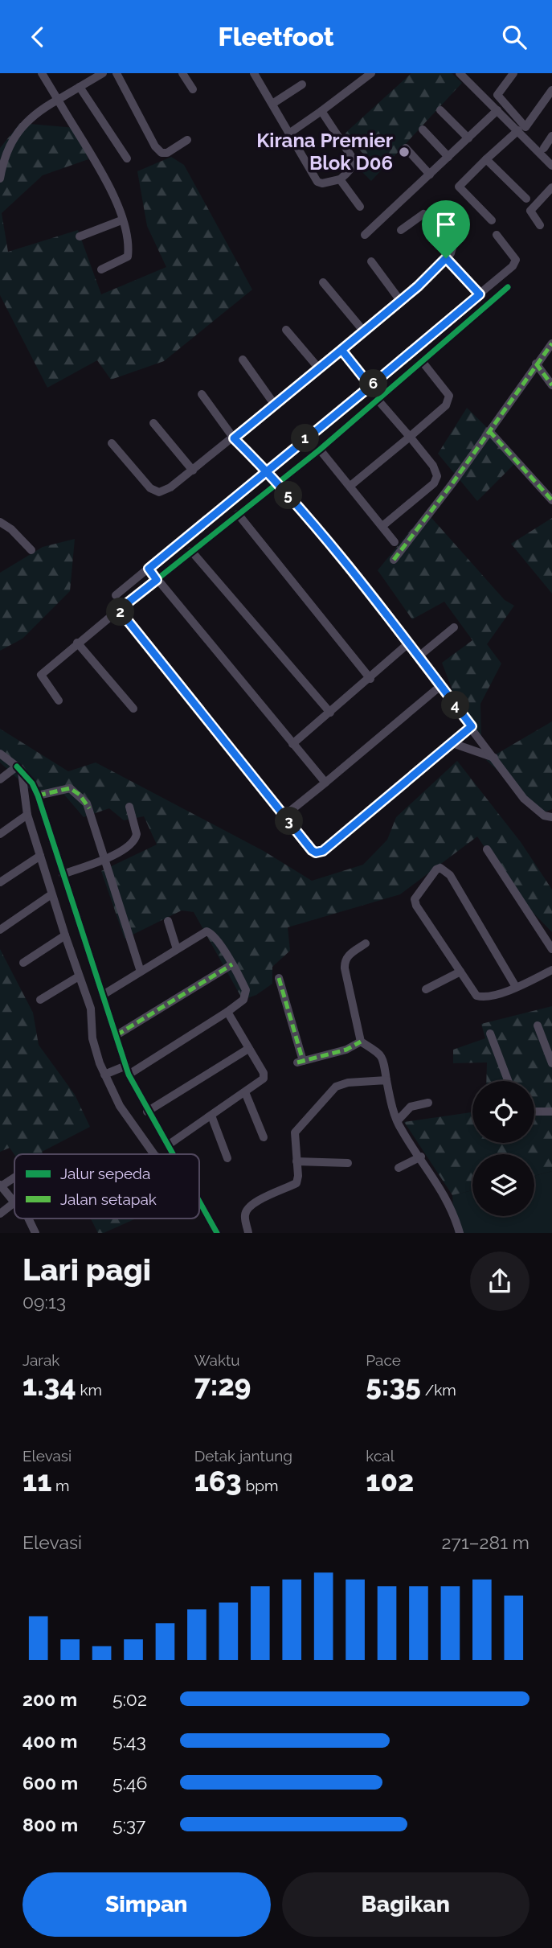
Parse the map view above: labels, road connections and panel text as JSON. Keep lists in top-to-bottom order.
{
  "places": ["Kirana Premier Blok D06"],
  "legend": ["Jalur sepeda", "Jalan setapak"],
  "page": {
    "header": "Fleetfoot",
    "pins": [
      "6",
      "1",
      "5",
      "2",
      "4",
      "3"
    ],
    "heading": ["Lari pagi", "09:13"],
    "stats": [
      ["Jarak", "1.34 km"],
      ["Waktu", "7:29"],
      ["Pace", "5:35 /km"],
      ["Elevasi", "11 m"],
      ["Detak jantung", "163 bpm"],
      ["kcal", "102"]
    ],
    "chart": ["Elevasi", "271–281 m"],
    "list": [
      {
        "name": "200 m",
        "note": "5:02"
      },
      {
        "name": "400 m",
        "note": "5:43"
      },
      {
        "name": "600 m",
        "note": "5:46"
      },
      {
        "name": "800 m",
        "note": "5:37"
      }
    ],
    "buttons": ["Simpan", "Bagikan"]
  }
}
